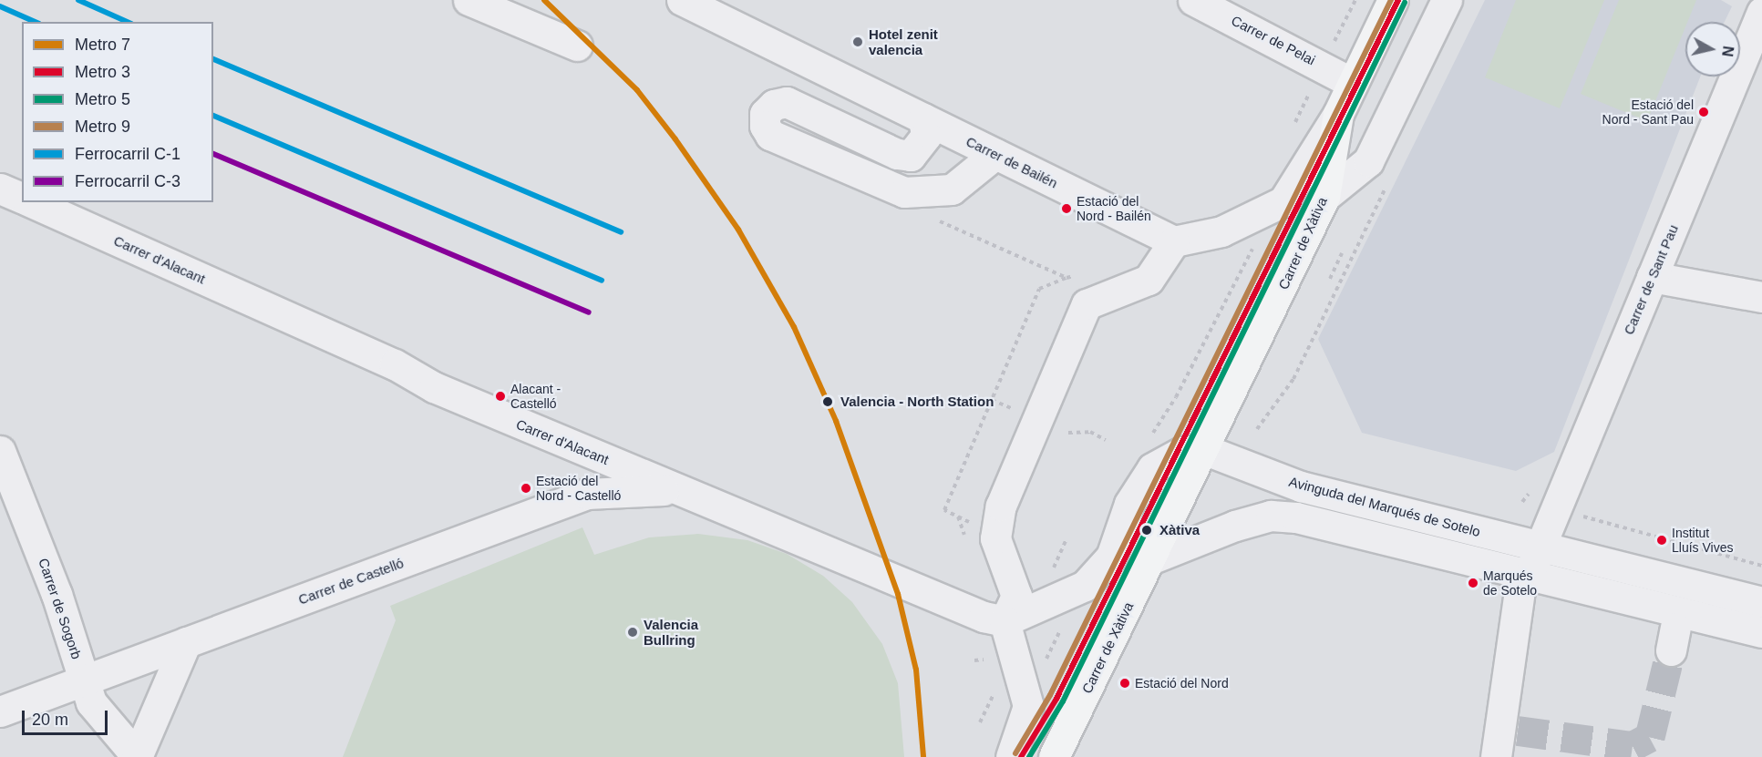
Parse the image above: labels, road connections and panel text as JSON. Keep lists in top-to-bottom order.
{
  "streets": {
    "main road": ["Carrer de Xàtiva"],
    "street": [
      "Carrer de Pelai",
      "Carrer de Bailén",
      "Carrer d'Alacant",
      "Carrer de Sant Pau",
      "Avinguda del Marqués de Sotelo",
      "Carrer de Castelló",
      "Carrer de Sogorb"
    ]
  },
  "crossings": [
    ["Carrer de Pelai", "Carrer de Xàtiva"],
    ["Carrer de Xàtiva", "Avinguda del Marqués de Sotelo"],
    ["Carrer d'Alacant", "Carrer de Castelló"],
    ["Carrer de Sant Pau", "Avinguda del Marqués de Sotelo"],
    ["Carrer de Castelló", "Carrer de Sogorb"]
  ],
  "places": [
    "Hotel zenit valencia",
    "Estació del Nord - Sant Pau",
    "Estació del Nord - Bailén",
    "Alacant - Castelló",
    "Valencia - North Station",
    "Estació del Nord - Castelló",
    "Xàtiva",
    "Institut Lluís Vives",
    "Marqués de Sotelo",
    "Valencia Bullring",
    "Estació del Nord"
  ],
  "lines": [
    "metro line 7",
    "metro line 3",
    "metro line 9",
    "rail line C-1",
    "metro line 5",
    "rail line C-3"
  ],
  "legend": [
    "Metro 7",
    "Metro 3",
    "Metro 5",
    "Metro 9",
    "Ferrocarril C-1",
    "Ferrocarril C-3"
  ],
  "scale_bar": "20 m",
  "north": "right"
}
